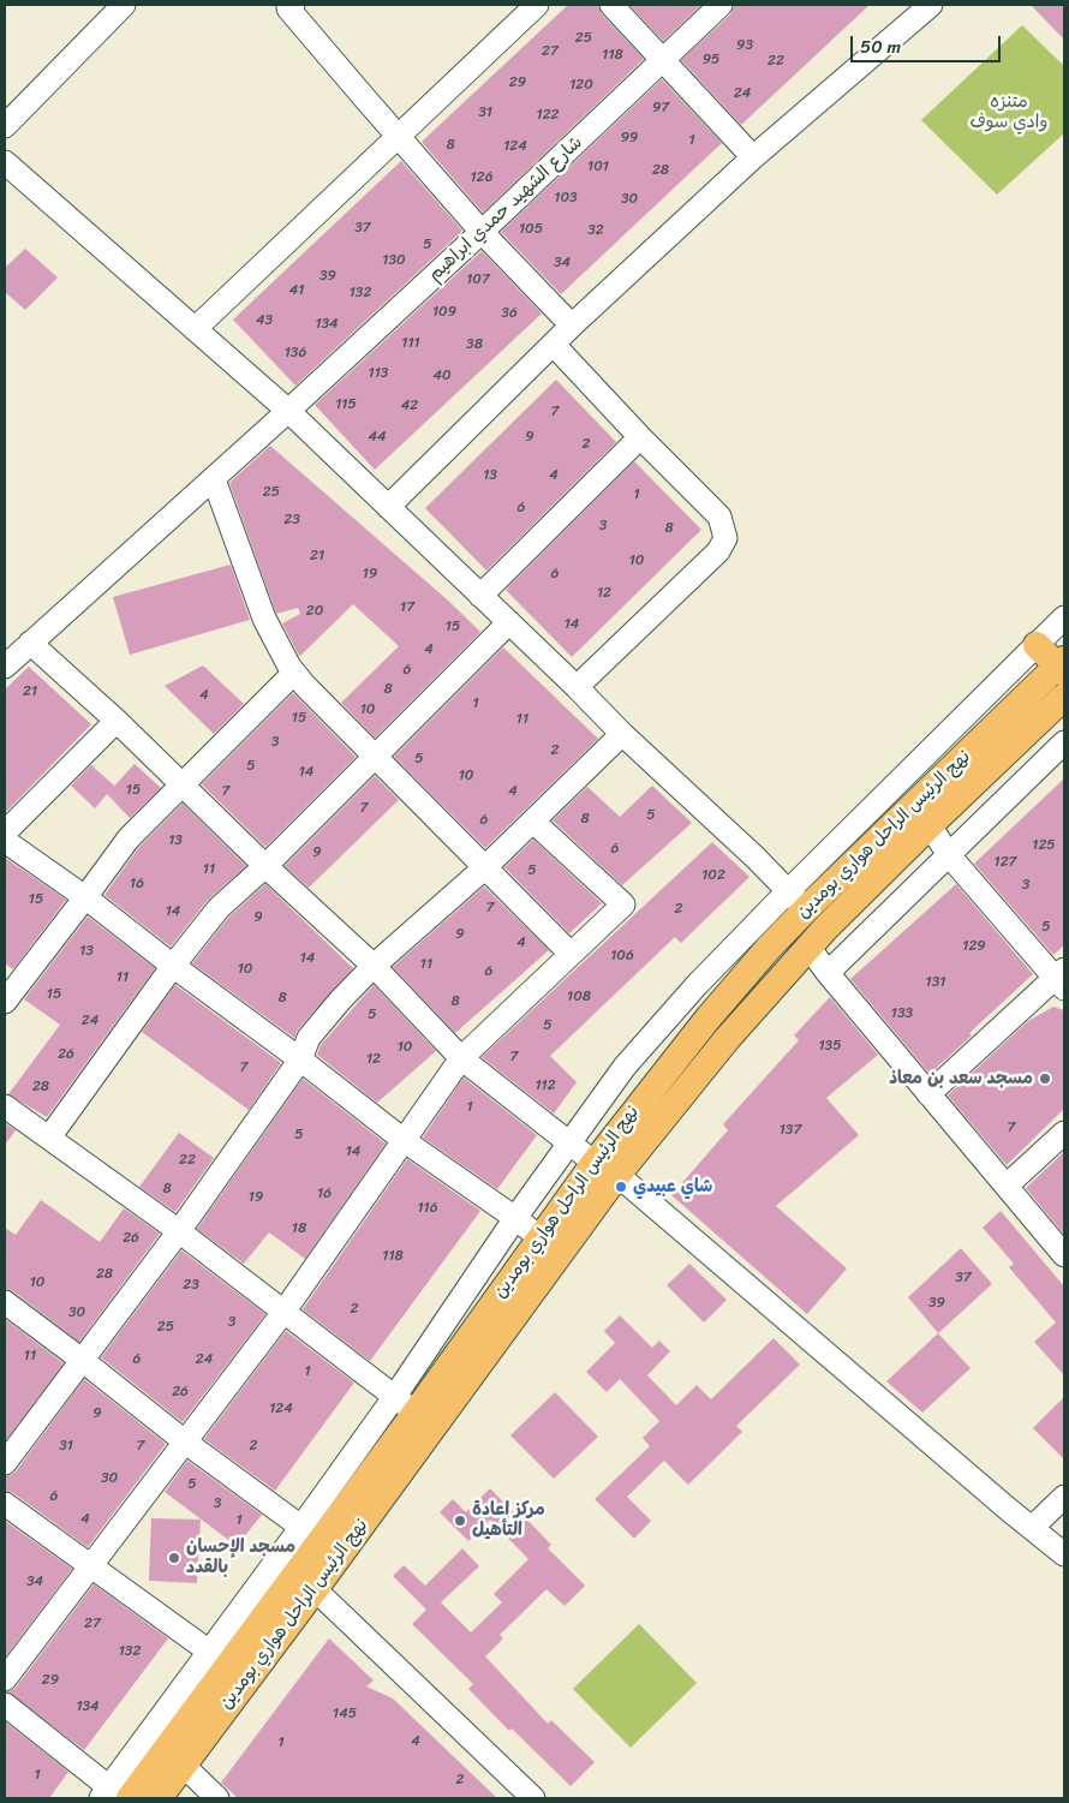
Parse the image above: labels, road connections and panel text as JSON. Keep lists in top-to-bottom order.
{
  "streets": {
    "main road": ["نهج الرئيس الراحل هواري بومدين"],
    "street": ["شارع الشهيد حمدي ابراهيم"]
  },
  "parks": ["متنزه وادي سوف"],
  "places": [
    "مسجد سعد بن معاذ",
    "شاي عبيدي",
    "مركز إعادة التأهيل",
    "مسجد الإحسان بالقدد"
  ],
  "house_numbers": [
    "25",
    "93",
    "27",
    "118",
    "95",
    "22",
    "29",
    "120",
    "24",
    "97",
    "31",
    "122",
    "99",
    "1",
    "8",
    "124",
    "101",
    "28",
    "126",
    "103",
    "30",
    "37",
    "105",
    "32",
    "5",
    "130",
    "34",
    "39",
    "107",
    "41",
    "132",
    "109",
    "36",
    "43",
    "134",
    "111",
    "38",
    "136",
    "113",
    "40",
    "115",
    "42",
    "7",
    "44",
    "9",
    "2",
    "13",
    "4",
    "25",
    "1",
    "6",
    "23",
    "3",
    "8",
    "21",
    "10",
    "19",
    "6",
    "12",
    "17",
    "20",
    "14",
    "15",
    "4",
    "6",
    "8",
    "21",
    "4",
    "1",
    "10",
    "15",
    "11",
    "3",
    "2",
    "5",
    "5",
    "14",
    "10",
    "15",
    "7",
    "4",
    "7",
    "5",
    "8",
    "6",
    "13",
    "125",
    "6",
    "9",
    "127",
    "11",
    "5",
    "102",
    "16",
    "3",
    "15",
    "7",
    "2",
    "14",
    "9",
    "5",
    "9",
    "4",
    "129",
    "13",
    "106",
    "14",
    "11",
    "10",
    "6",
    "11",
    "131",
    "15",
    "108",
    "8",
    "8",
    "133",
    "5",
    "24",
    "5",
    "135",
    "10",
    "26",
    "7",
    "12",
    "7",
    "112",
    "28",
    "1",
    "7",
    "137",
    "5",
    "14",
    "22",
    "8",
    "16",
    "19",
    "116",
    "18",
    "26",
    "118",
    "28",
    "37",
    "10",
    "23",
    "39",
    "2",
    "30",
    "3",
    "25",
    "11",
    "6",
    "24",
    "1",
    "26",
    "124",
    "9",
    "31",
    "7",
    "2",
    "30",
    "5",
    "6",
    "3",
    "4",
    "1",
    "34",
    "27",
    "132",
    "29",
    "134",
    "145",
    "4",
    "1",
    "1",
    "2"
  ],
  "scale_bar": "50 m"
}
